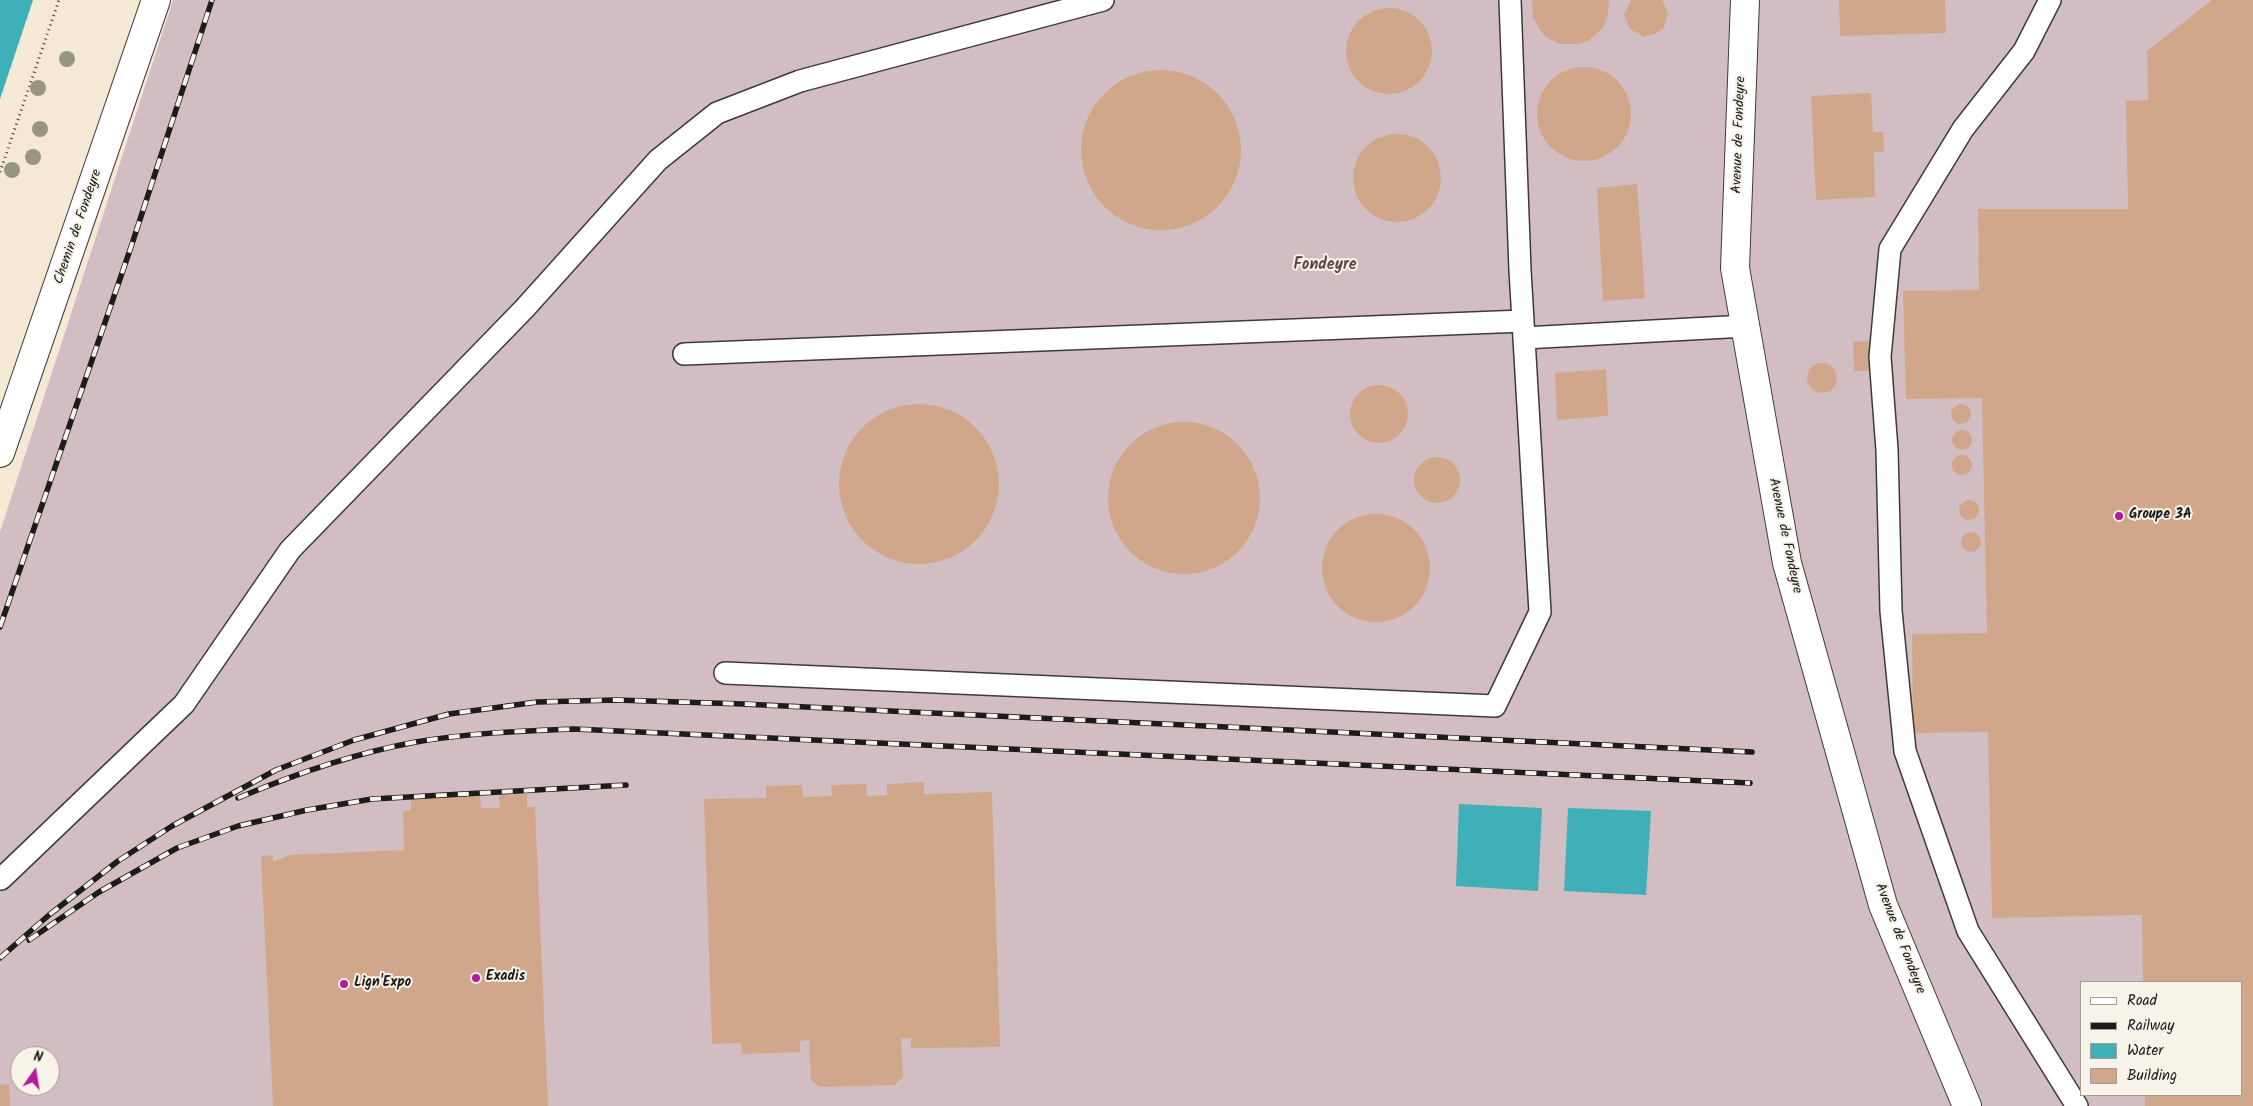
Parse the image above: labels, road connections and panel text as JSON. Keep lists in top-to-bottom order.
{
  "streets": {
    "street": ["Avenue de Fondeyre", "Chemin de Fondeyre"]
  },
  "districts": ["Fondeyre"],
  "places": ["Groupe 3A", "Exadis", "Lign'Expo"],
  "legend": [
    "Road",
    "Railway",
    "Water",
    "Building"
  ],
  "north": "top"
}
